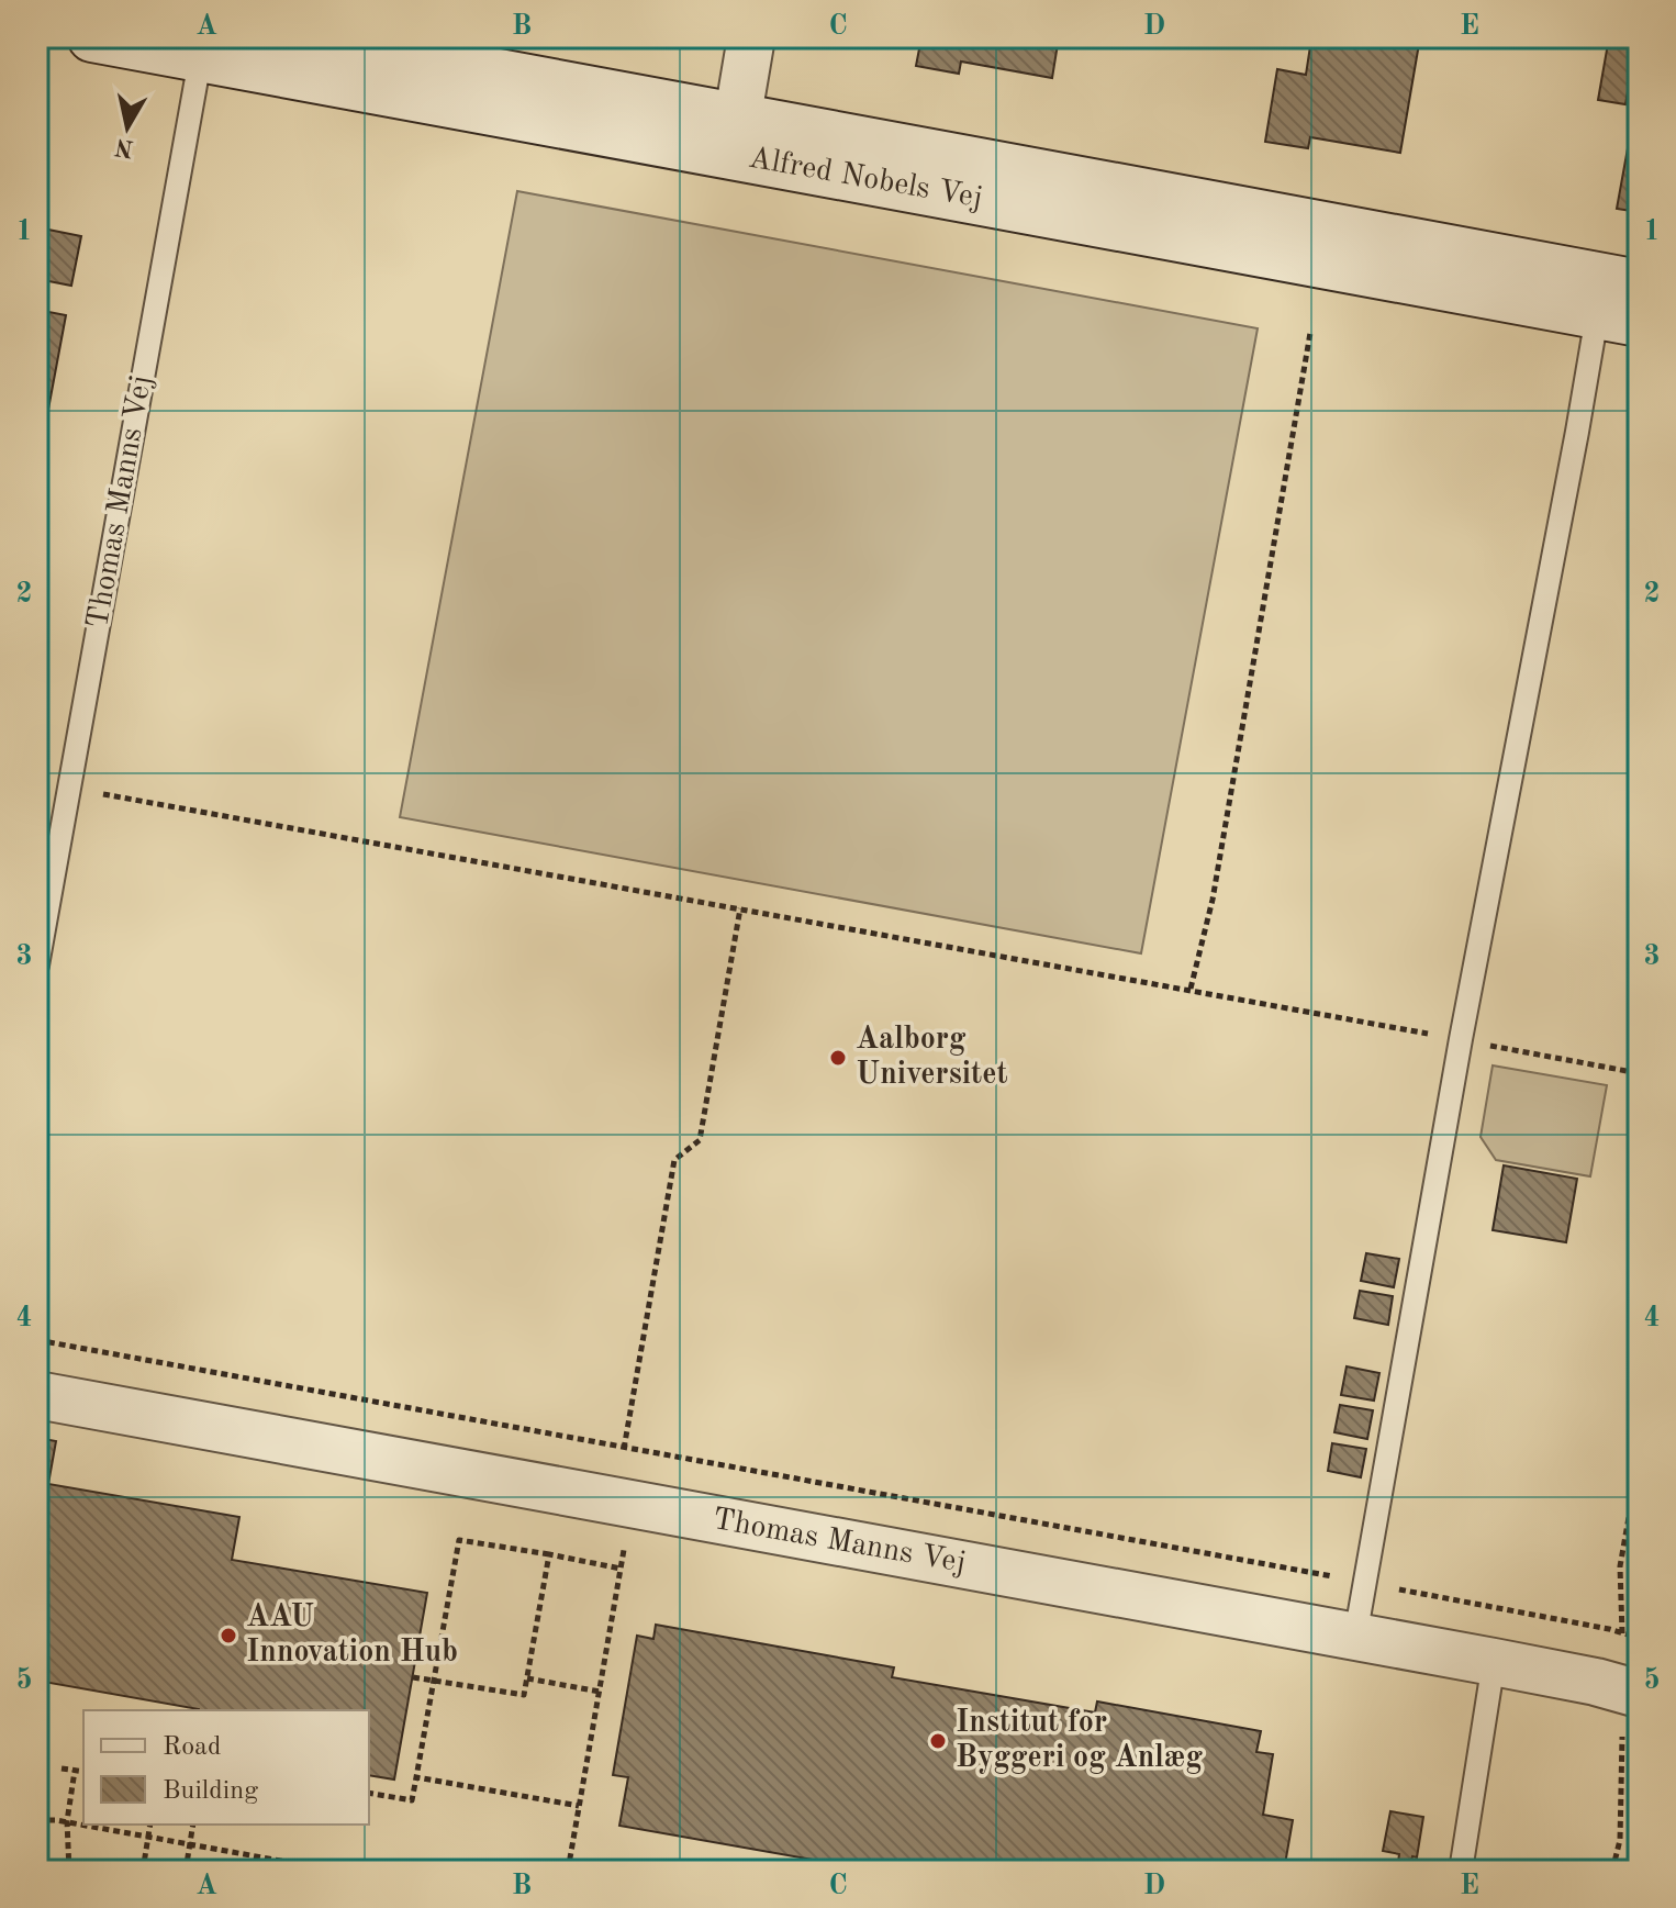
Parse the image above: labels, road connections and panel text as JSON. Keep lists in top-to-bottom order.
{
  "streets": {
    "street": ["Alfred Nobels Vej", "Thomas Manns Vej"]
  },
  "crossings": [
    ["Alfred Nobels Vej", "Thomas Manns Vej"]
  ],
  "places": ["Aalborg Universitet", "AAU Innovation Hub", "Institut for Byggeri og Anlæg"],
  "legend": ["Road", "Building"],
  "north": "bottom",
  "grid": {
    "columns": [
      "A",
      "B",
      "C",
      "D",
      "E"
    ],
    "rows": [
      "1",
      "2",
      "3",
      "4",
      "5"
    ]
  }
}
